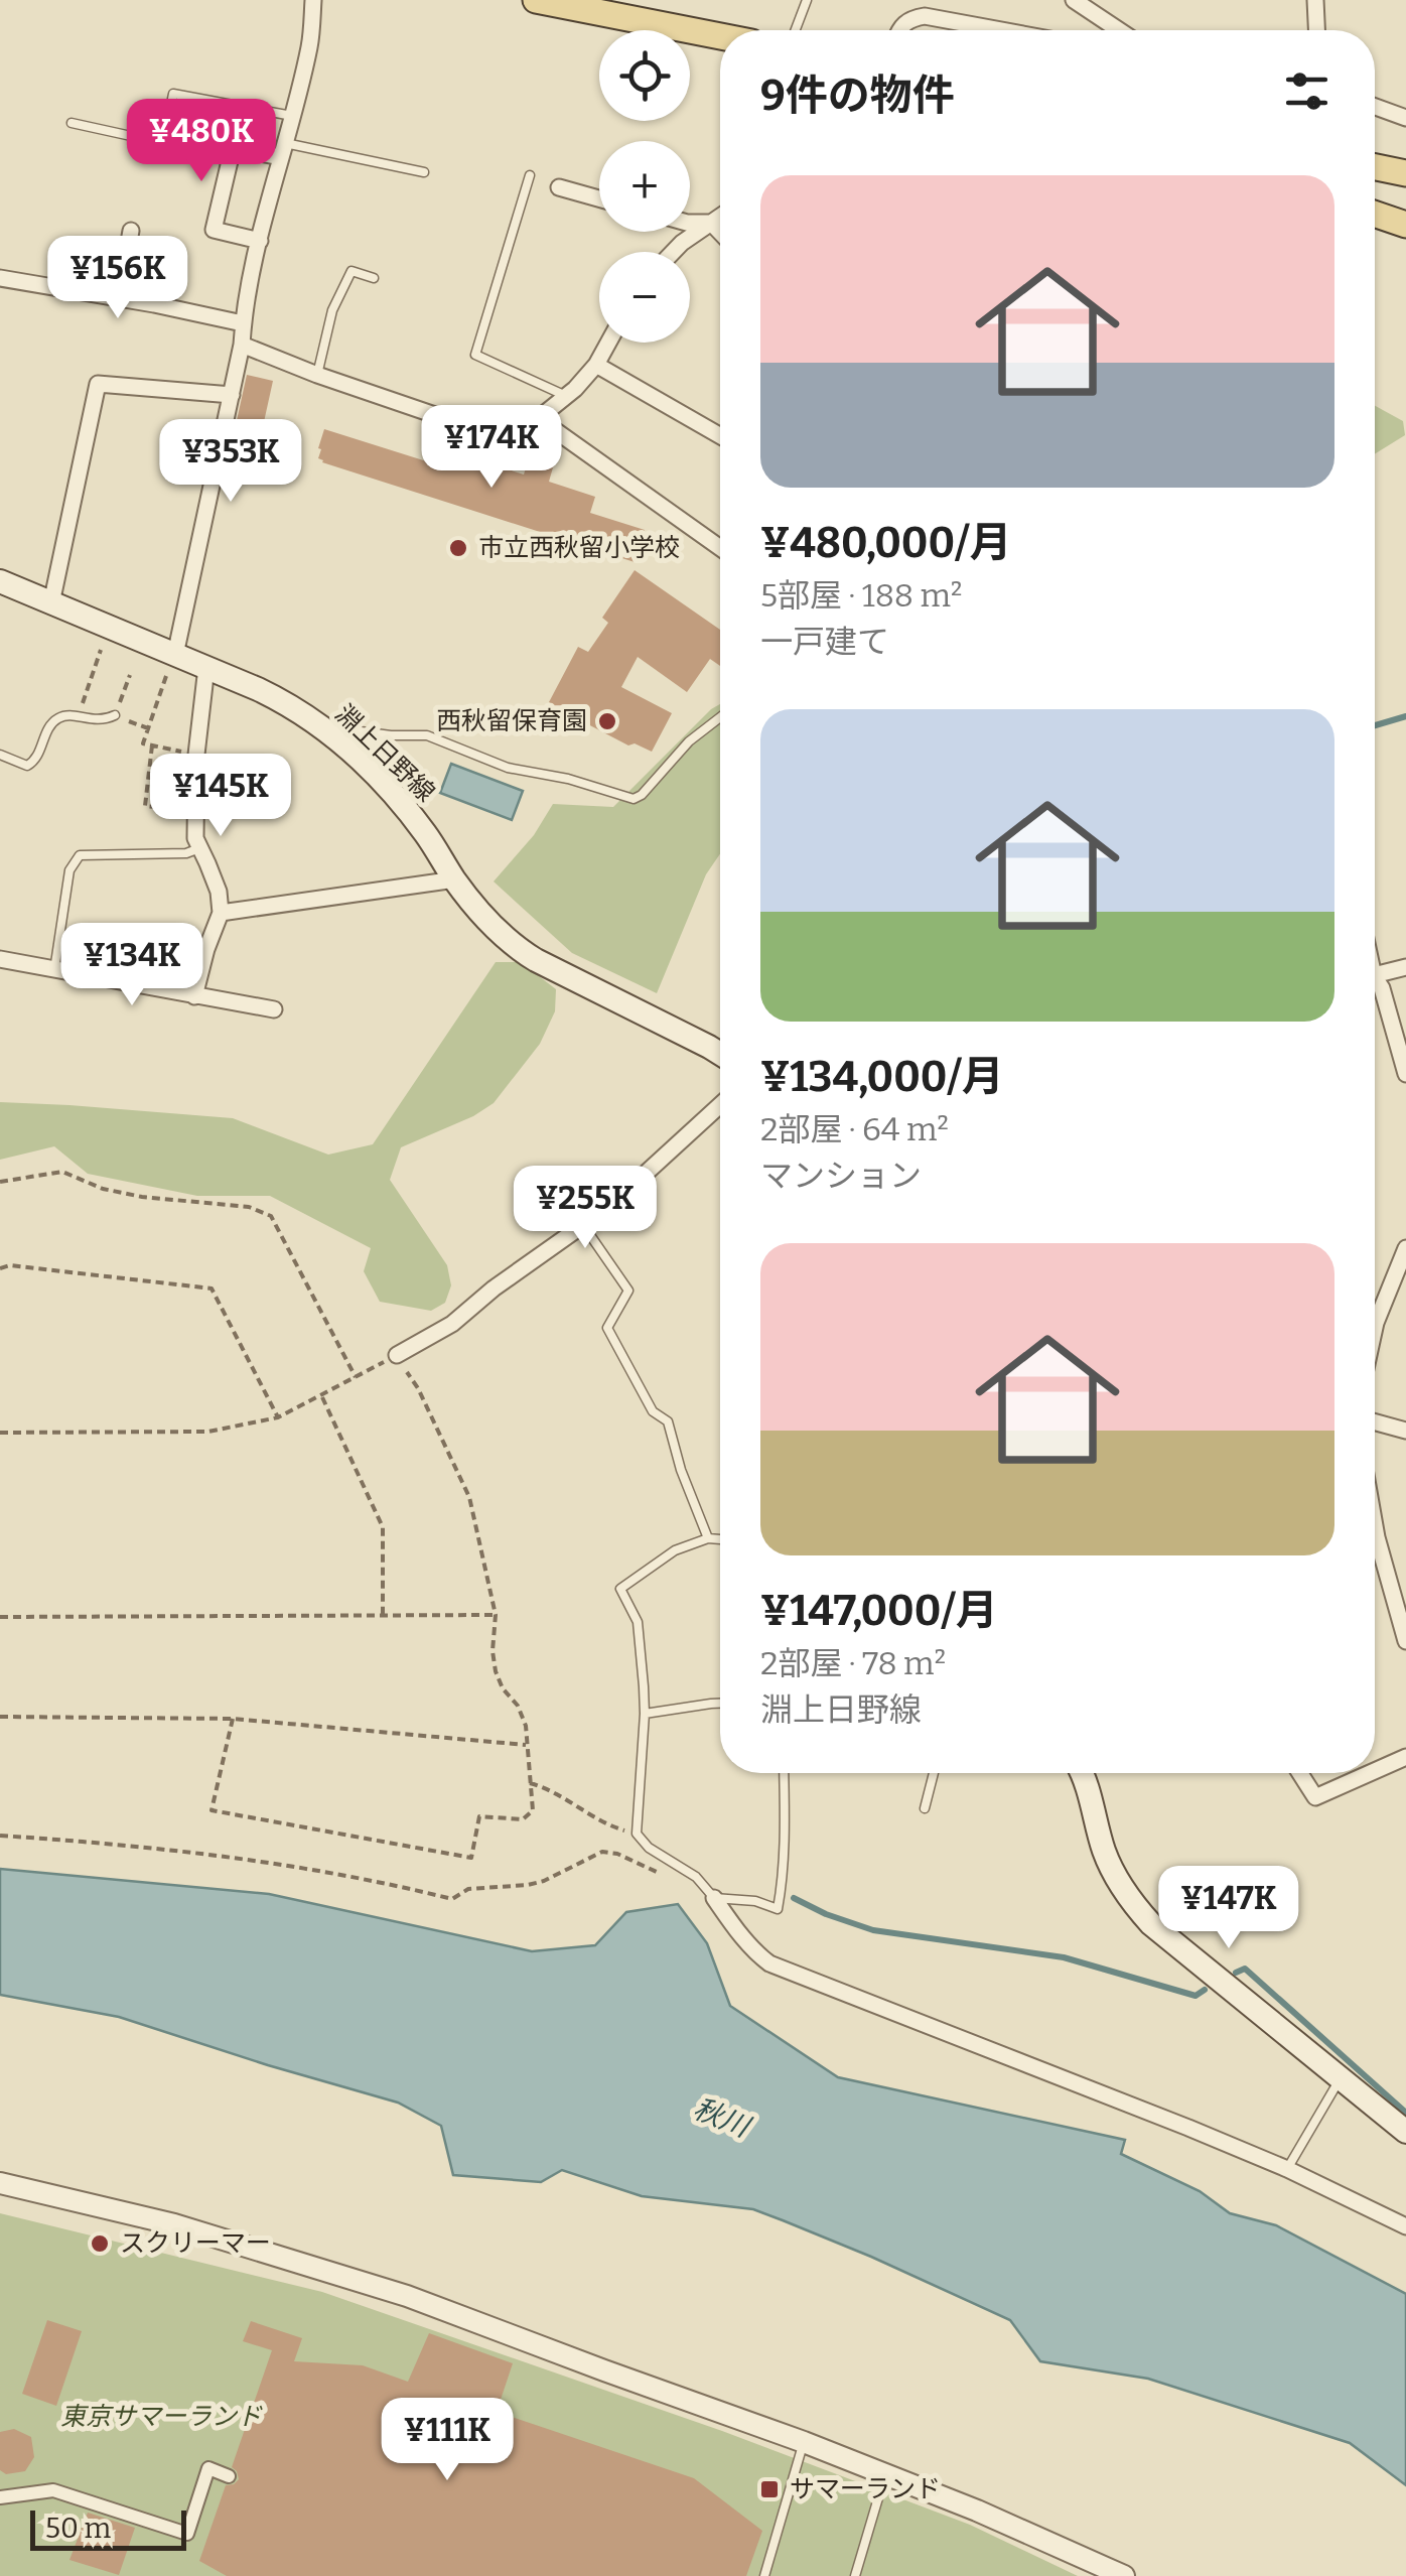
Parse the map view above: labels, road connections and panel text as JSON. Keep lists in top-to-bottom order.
{
  "streets": {
    "main road": ["淵上日野線"]
  },
  "water": ["秋川"],
  "parks": ["東京サマーランド"],
  "places": {
    "other": ["市立西秋留小学校", "西秋留保育園", "スクリーマー"],
    "transit": ["サマーランド"]
  },
  "scale_bar": "50 m",
  "page": {
    "map_buttons": ["+", "−"],
    "heading": "9件の物件",
    "price": [
      "¥480K",
      "¥156K",
      "¥174K",
      "¥353K",
      "¥145K",
      "¥134K",
      "¥255K",
      "¥147K",
      "¥111K"
    ],
    "list": [
      {
        "name": "¥480,000/月",
        "note": "5部屋 · 188 m² · 一戸建て"
      },
      {
        "name": "¥134,000/月",
        "note": "2部屋 · 64 m² · マンション"
      },
      {
        "name": "¥147,000/月",
        "note": "2部屋 · 78 m² · 淵上日野線"
      }
    ],
    "scale": "50 m"
  }
}
